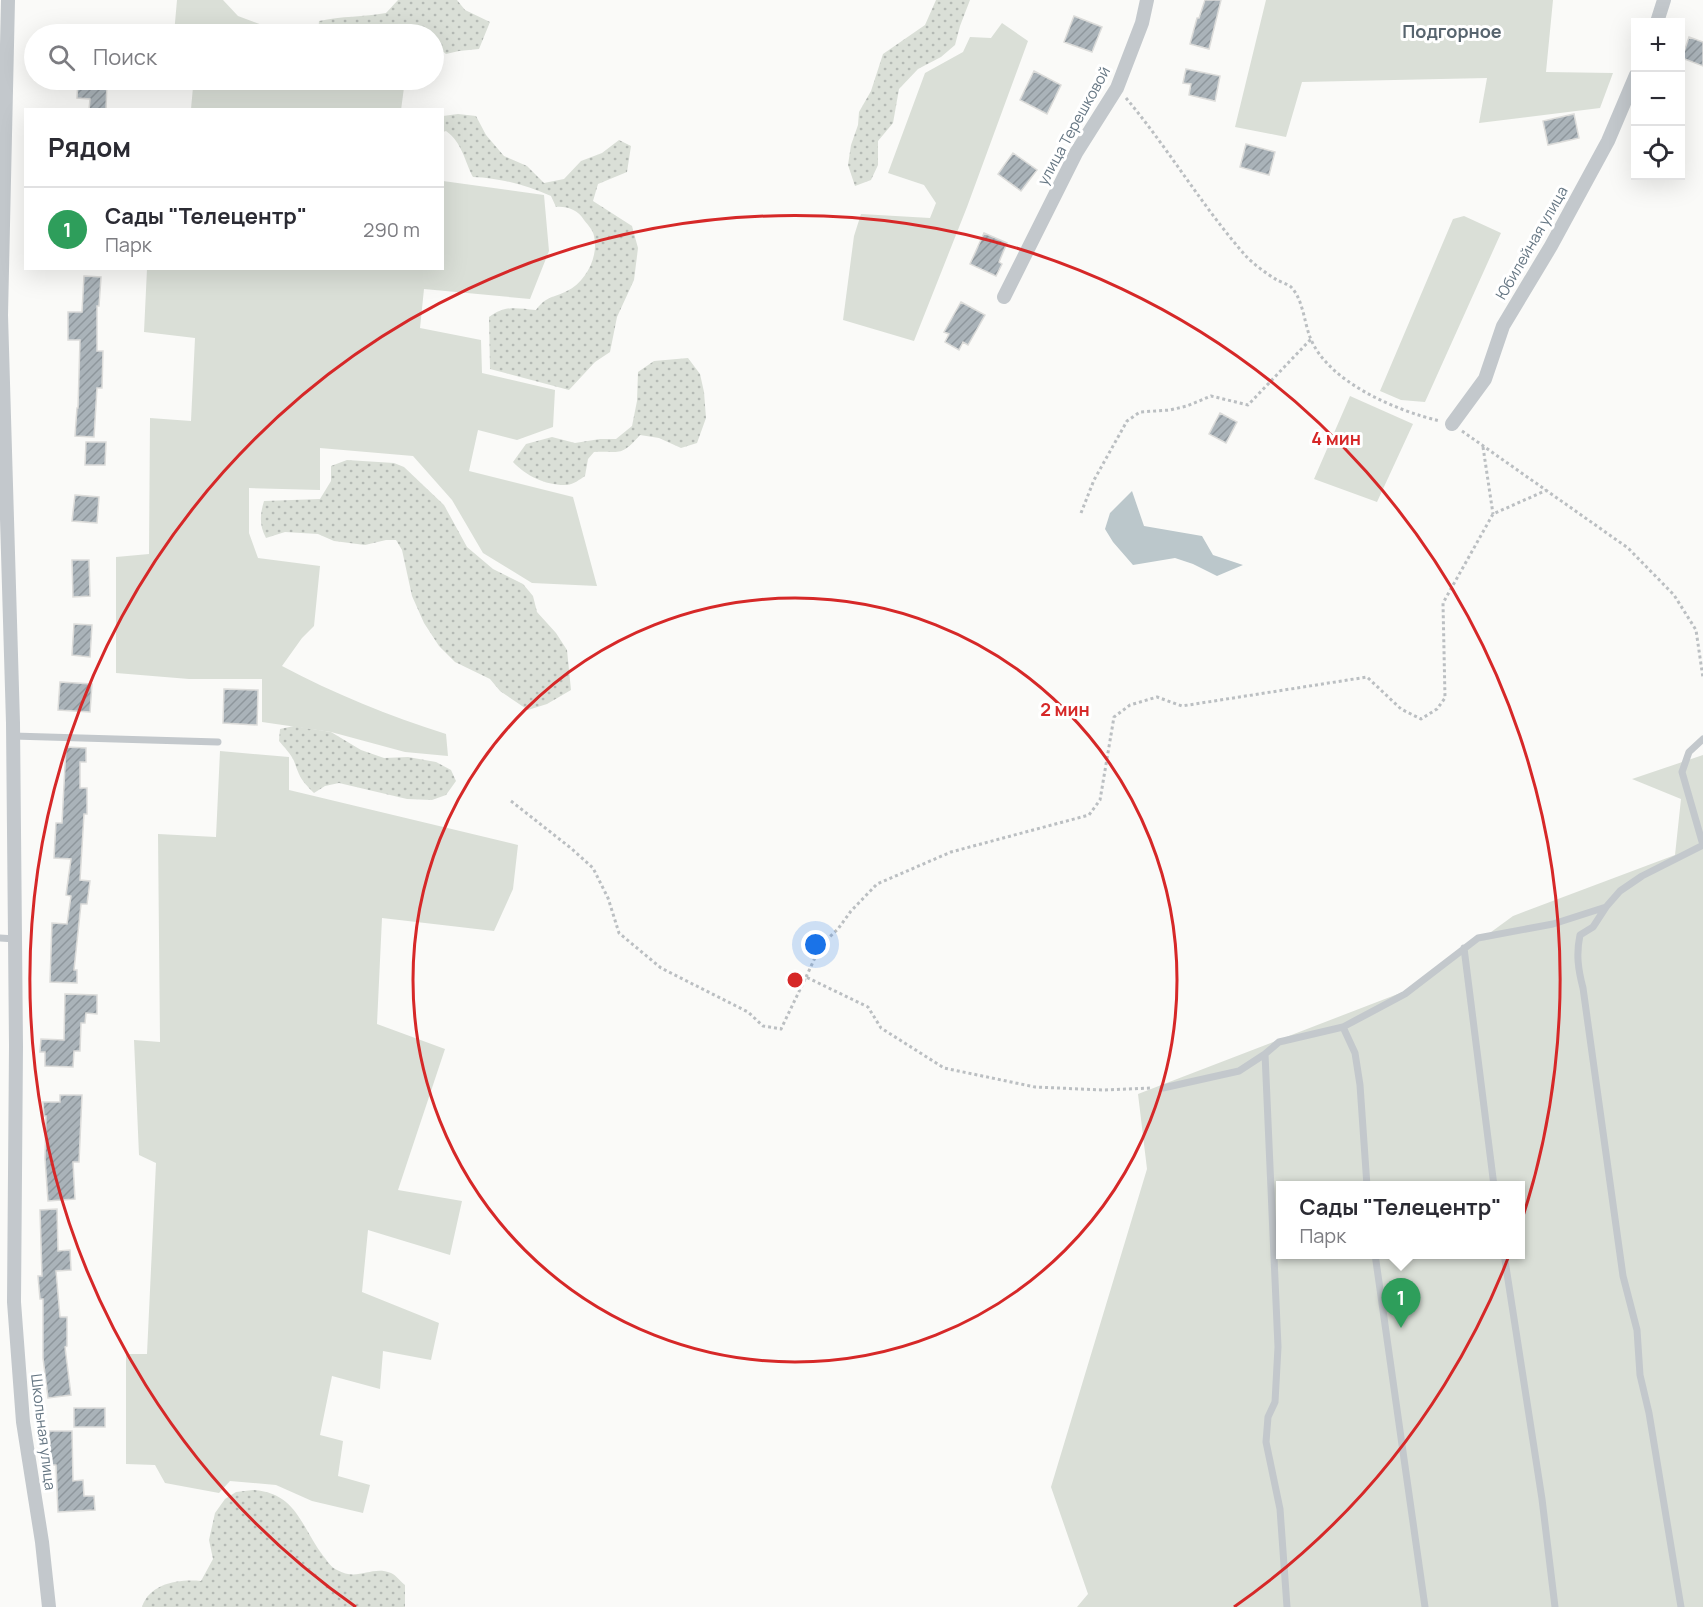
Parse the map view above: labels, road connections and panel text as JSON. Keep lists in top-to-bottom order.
{
  "streets": {
    "street": ["улица Терешковой", "Юбилейная улица", "Школьная улица"]
  },
  "districts": ["Подгорное"],
  "page": {
    "map_buttons": ["+", "−"],
    "search": "Поиск",
    "heading": "Рядом",
    "list": [
      {
        "mark": "1",
        "name": "Сады \"Телецентр\"",
        "note": "Парк",
        "value": "290 m"
      }
    ],
    "popup": ["Сады \"Телецентр\"", "Парк"],
    "pins": "1"
  },
  "rings": ["4 мин", "2 мин"]
}
